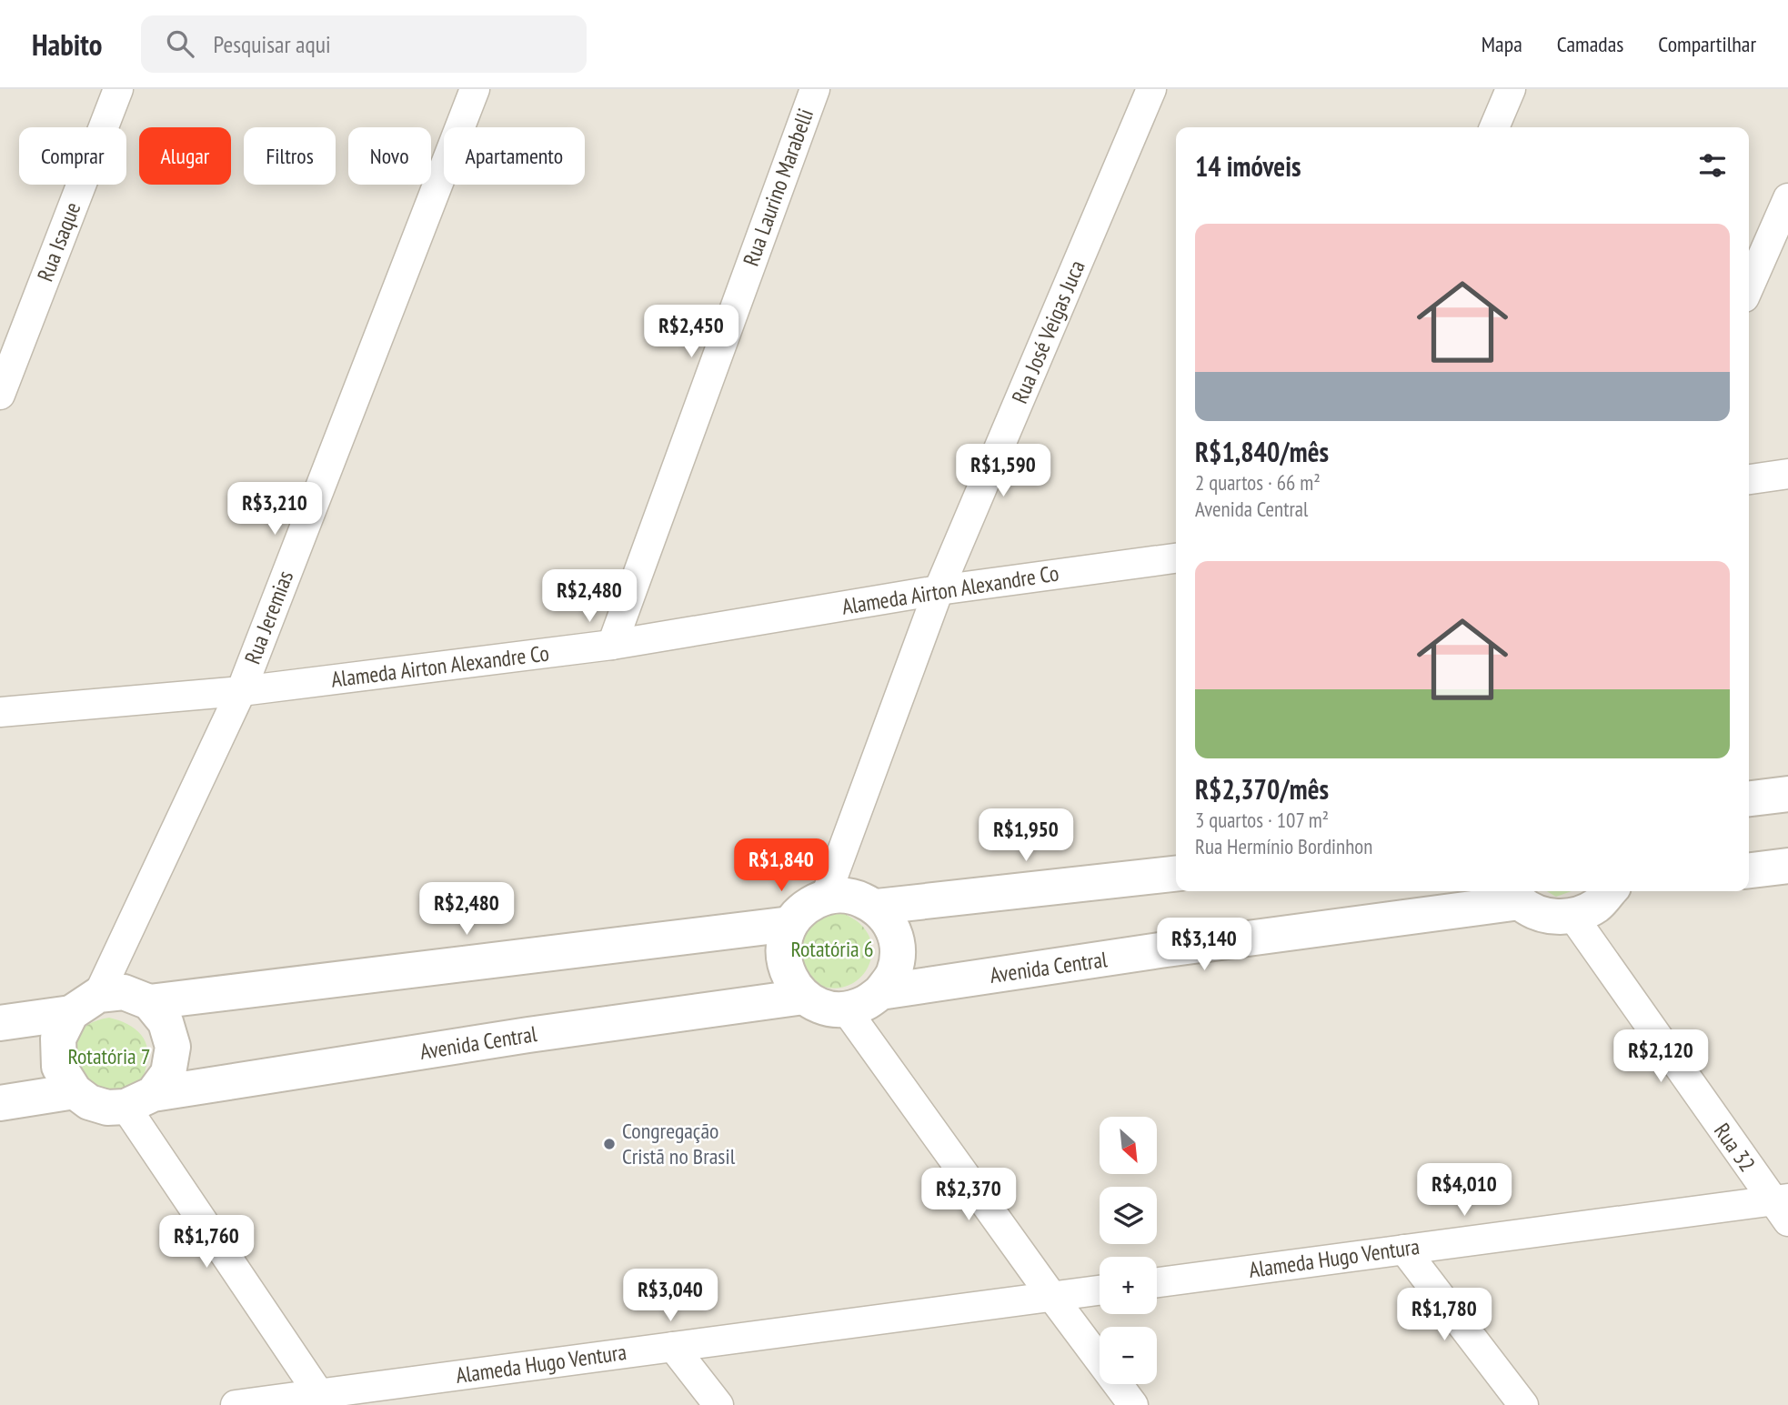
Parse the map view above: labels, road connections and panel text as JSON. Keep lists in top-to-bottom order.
{
  "streets": {
    "street": [
      "Rua Laurino Marabelli",
      "Rua Isaque",
      "Rua José Veigas Juca",
      "Alameda Airton Alexandre Co",
      "Rua Jeremias",
      "Avenida Central",
      "Rua 32",
      "Alameda Hugo Ventura"
    ]
  },
  "crossings": [
    ["Rua Laurino Marabelli", "Alameda Airton Alexandre Co"],
    ["Rua José Veigas Juca", "Alameda Airton Alexandre Co"],
    ["Rua José Veigas Juca", "Avenida Central"],
    ["Alameda Airton Alexandre Co", "Rua Jeremias"],
    ["Rua Jeremias", "Avenida Central"],
    ["Rua 32", "Alameda Hugo Ventura"]
  ],
  "parks": ["Rotatória 6", "Rotatória 7"],
  "places": ["Congregação Cristã no Brasil"],
  "north": "bottom right",
  "page": {
    "header": "Habito",
    "search": "Pesquisar aqui",
    "nav": ["Mapa", "Camadas", "Compartilhar"],
    "chip": [
      "Comprar",
      "Alugar",
      "Filtros",
      "Novo",
      "Apartamento"
    ],
    "heading": "14 imóveis",
    "list": [
      {
        "name": "R$1,840/mês",
        "note": "2 quartos · 66 m² · Avenida Central"
      },
      {
        "name": "R$2,370/mês",
        "note": "3 quartos · 107 m² · Rua Hermínio Bordinhon"
      }
    ],
    "price": [
      "R$2,450",
      "R$1,590",
      "R$3,210",
      "R$2,480",
      "R$1,950",
      "R$1,840",
      "R$2,480",
      "R$3,140",
      "R$2,120",
      "R$4,010",
      "R$2,370",
      "R$1,760",
      "R$3,040",
      "R$1,780"
    ],
    "map_buttons": ["+", "−"]
  }
}
